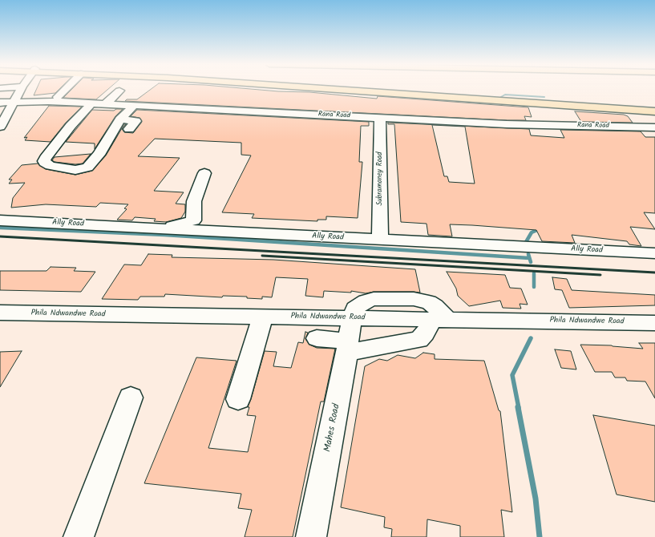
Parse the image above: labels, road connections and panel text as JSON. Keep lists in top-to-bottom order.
{
  "streets": {
    "street": [
      "Rana Road",
      "Subramoney Road",
      "Ally Road",
      "Phila Ndwandwe Road",
      "Mahes Road"
    ]
  },
  "crossings": [
    ["Rana Road", "Subramoney Road"],
    ["Subramoney Road", "Ally Road"],
    ["Phila Ndwandwe Road", "Mahes Road"]
  ]
}
